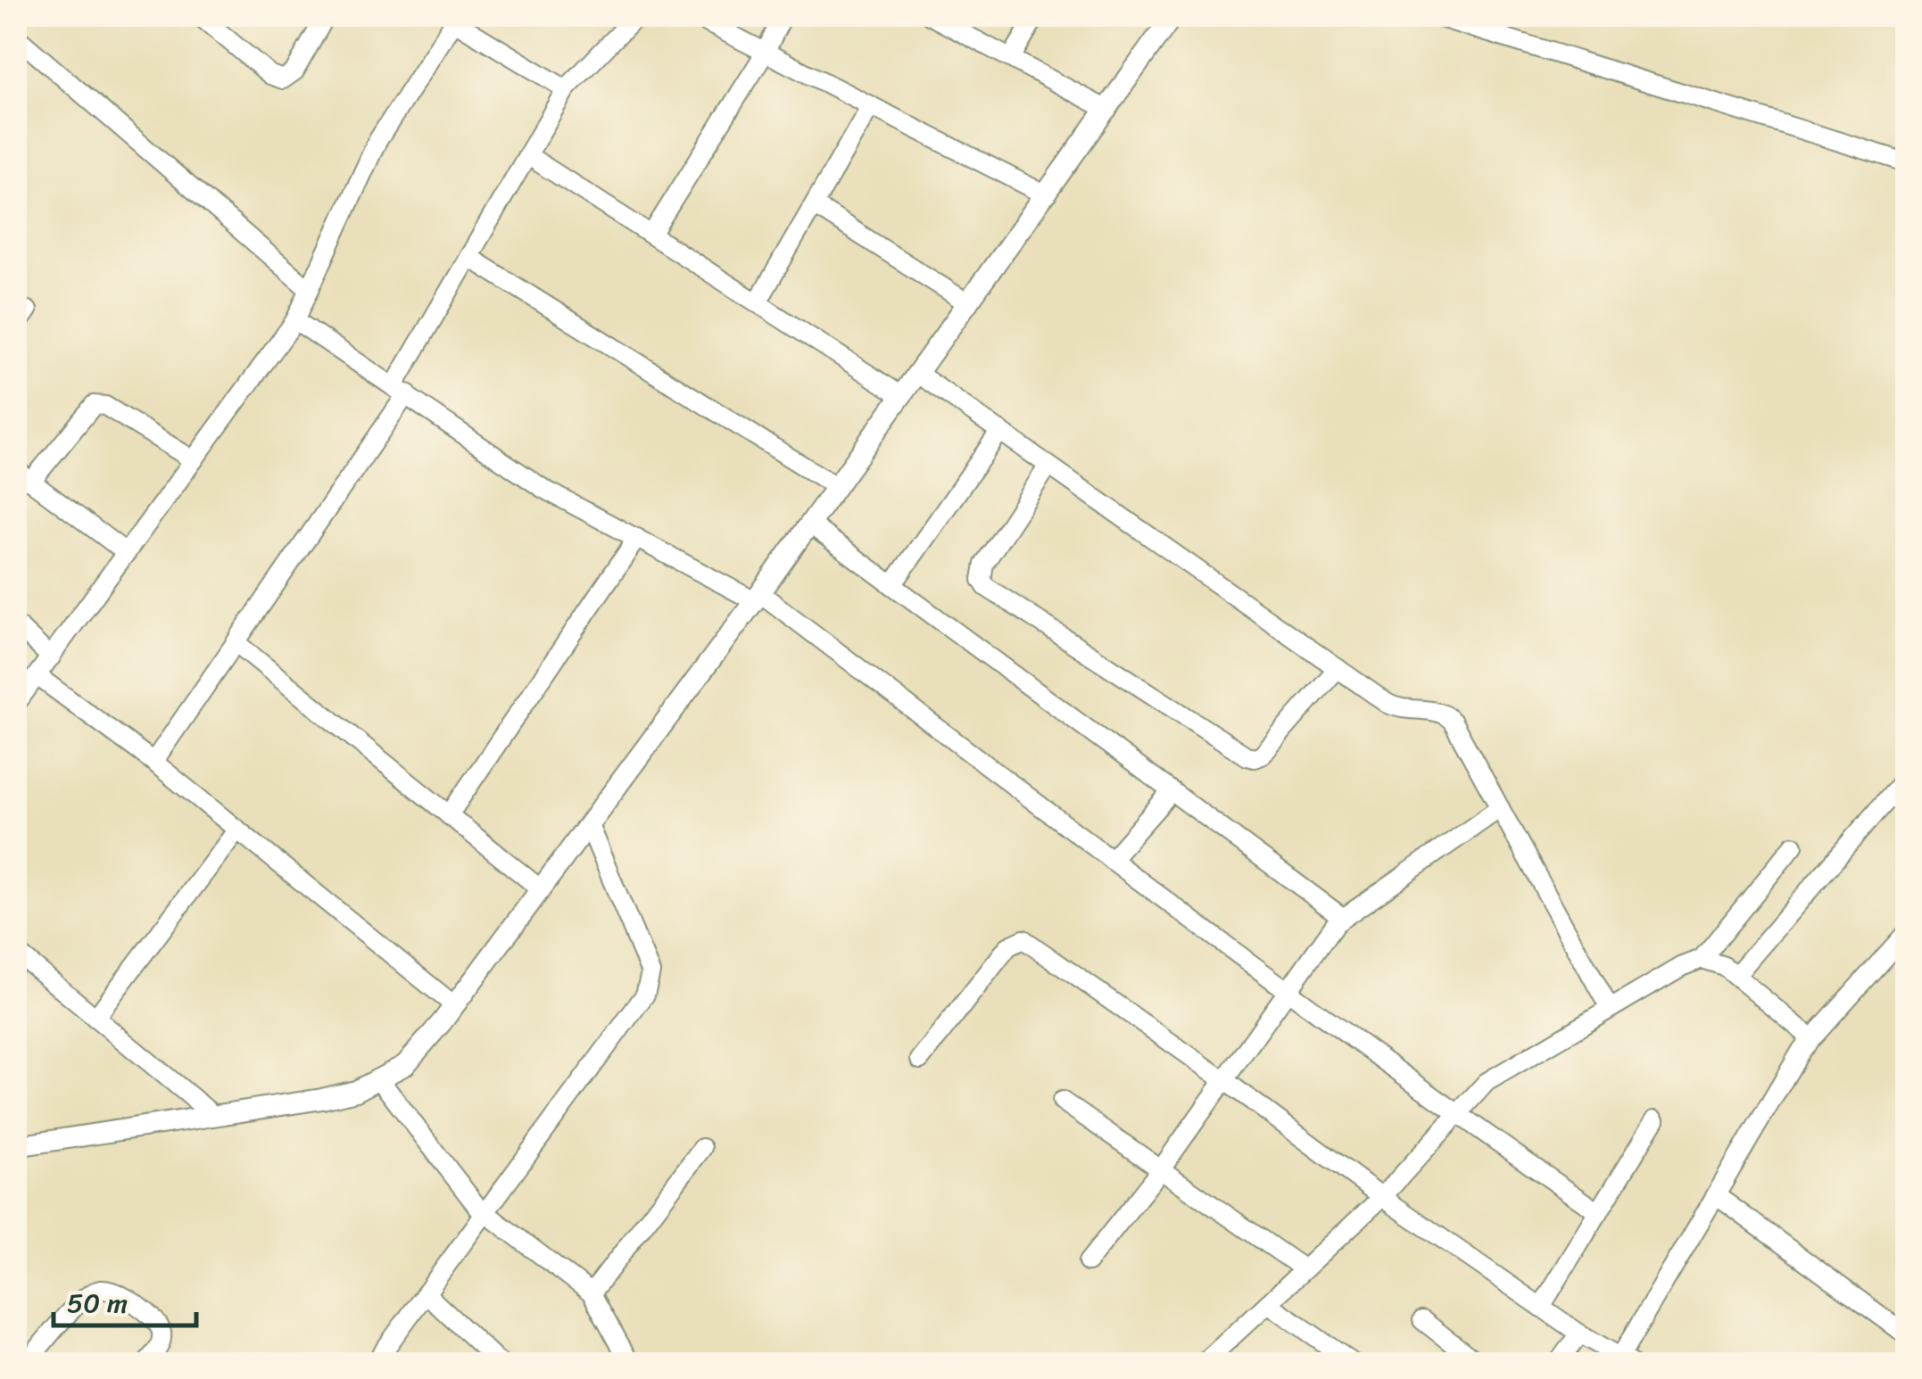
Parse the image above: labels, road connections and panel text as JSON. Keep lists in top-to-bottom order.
{
  "scale_bar": "50 m"
}
